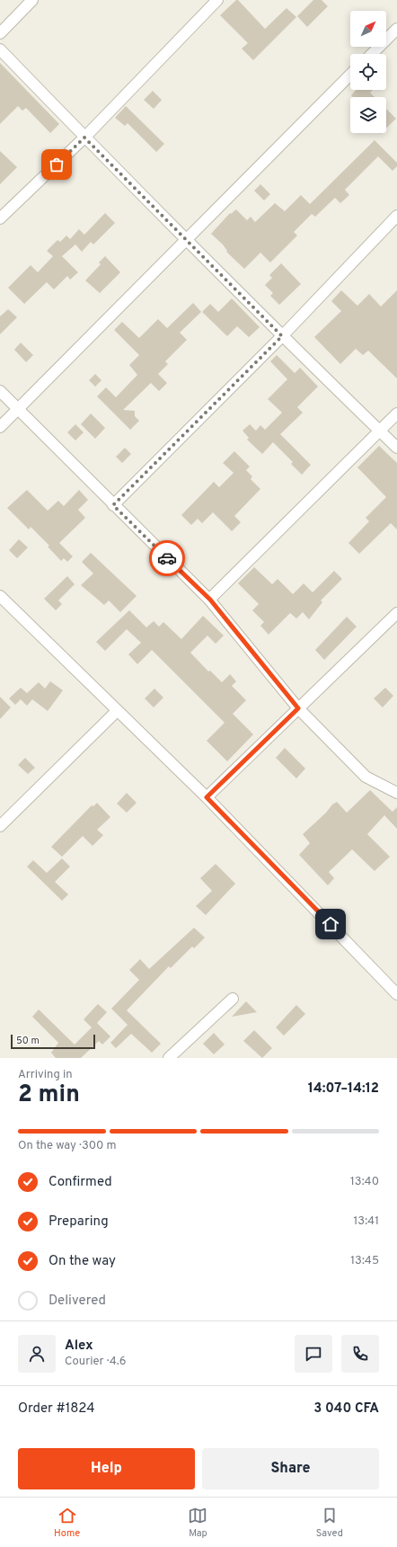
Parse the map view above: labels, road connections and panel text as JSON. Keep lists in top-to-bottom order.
{
  "scale_bar": "50 m",
  "north": "top right",
  "page": {
    "scale": "50 m",
    "heading": ["2 min", "Arriving in", "14:07–14:12"],
    "panel": [
      "Alex",
      "Courier · 4.6",
      "Order #1824",
      "3 040 CFA"
    ],
    "bar": "On the way · 300 m",
    "list": [
      ["Confirmed", "13:40"],
      ["Preparing", "13:41"],
      ["On the way", "13:45"],
      "Delivered"
    ],
    "buttons": ["Help", "Share"],
    "tabs": ["Home", "Map", "Saved"]
  }
}
